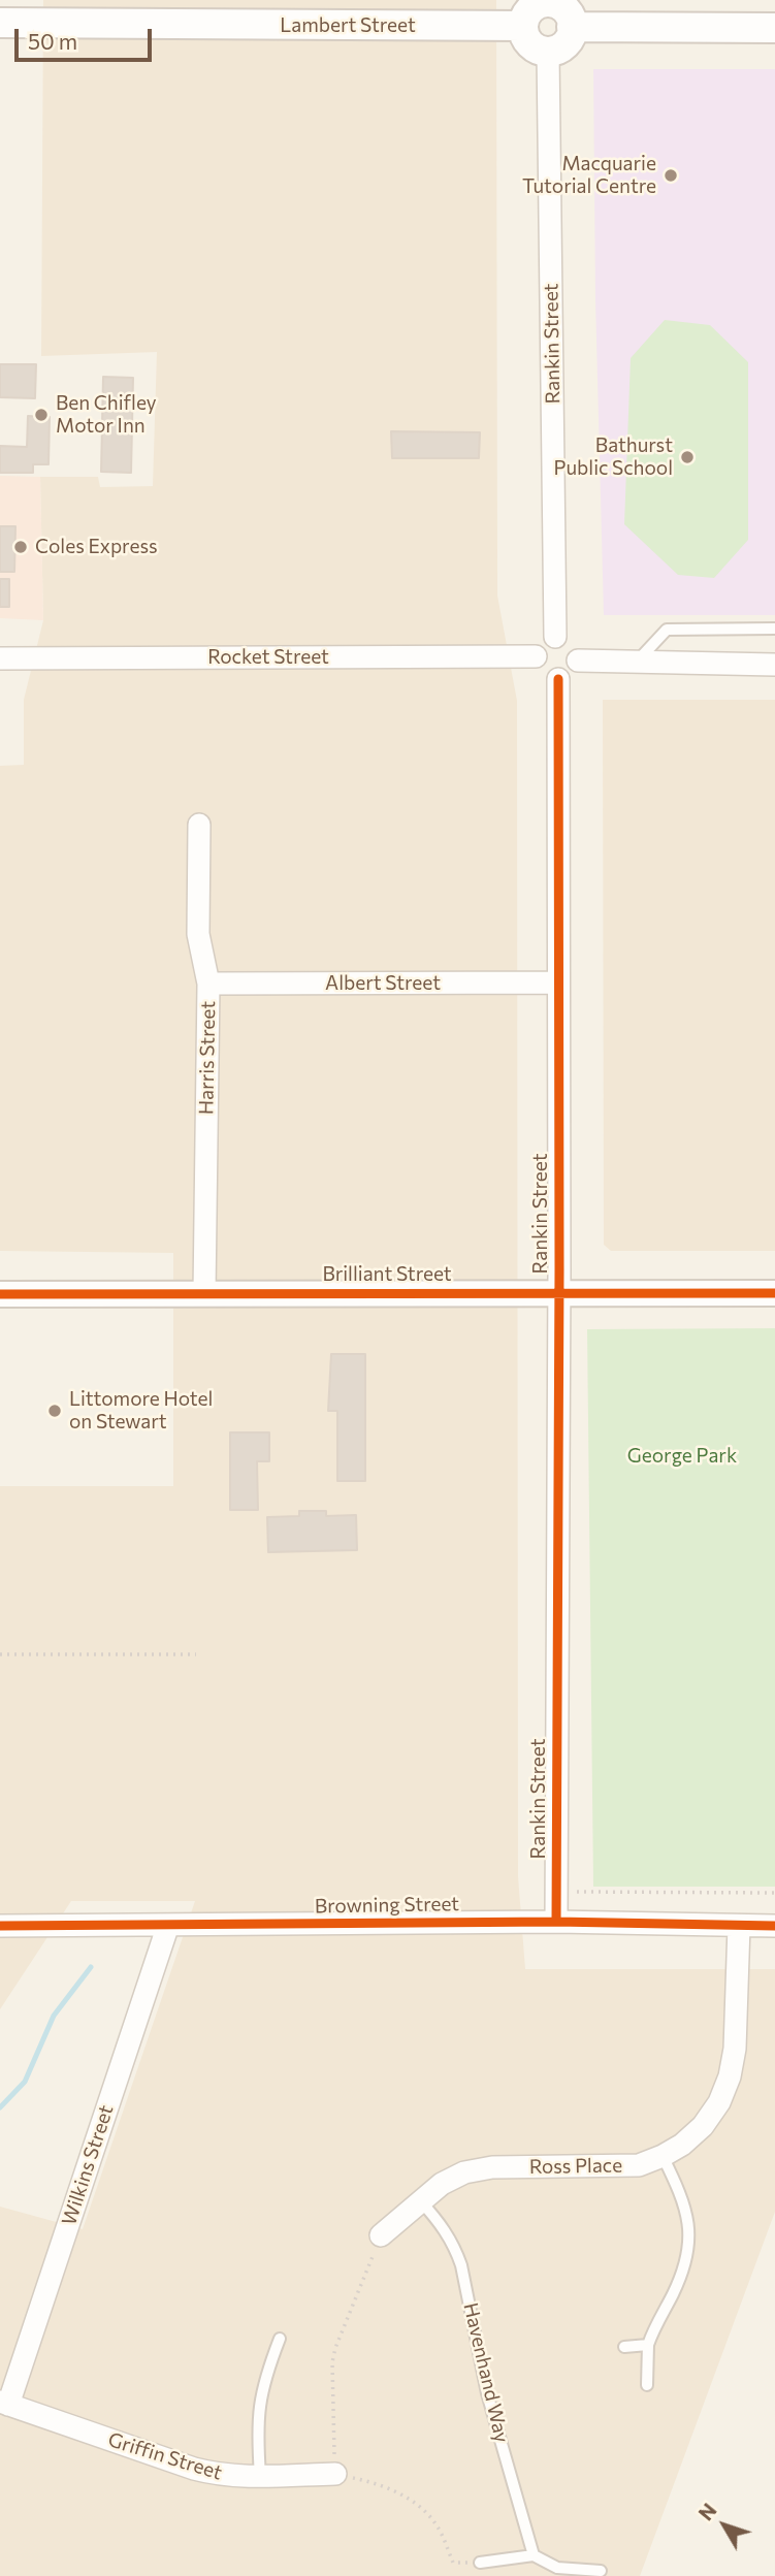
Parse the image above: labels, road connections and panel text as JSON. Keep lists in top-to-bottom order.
{
  "streets": {
    "main road": ["Lambert Street"],
    "street": [
      "Rankin Street",
      "Rocket Street",
      "Albert Street",
      "Harris Street",
      "Brilliant Street",
      "Browning Street",
      "Wilkins Street",
      "Ross Place",
      "Griffin Street"
    ],
    "lane": ["Havenhand Way"]
  },
  "crossings": [
    ["Lambert Street", "Rankin Street"],
    ["Rankin Street", "Rocket Street"],
    ["Rankin Street", "Albert Street"],
    ["Rankin Street", "Brilliant Street"],
    ["Rankin Street", "Browning Street"],
    ["Albert Street", "Harris Street"],
    ["Harris Street", "Brilliant Street"],
    ["Browning Street", "Wilkins Street"],
    ["Browning Street", "Ross Place"],
    ["Wilkins Street", "Griffin Street"],
    ["Ross Place", "Havenhand Way"]
  ],
  "parks": ["George Park"],
  "places": [
    "Macquarie Tutorial Centre",
    "Ben Chifley Motor Inn",
    "Bathurst Public School",
    "Coles Express",
    "Littomore Hotel on Stewart"
  ],
  "scale_bar": "50 m",
  "north": "top left"
}
